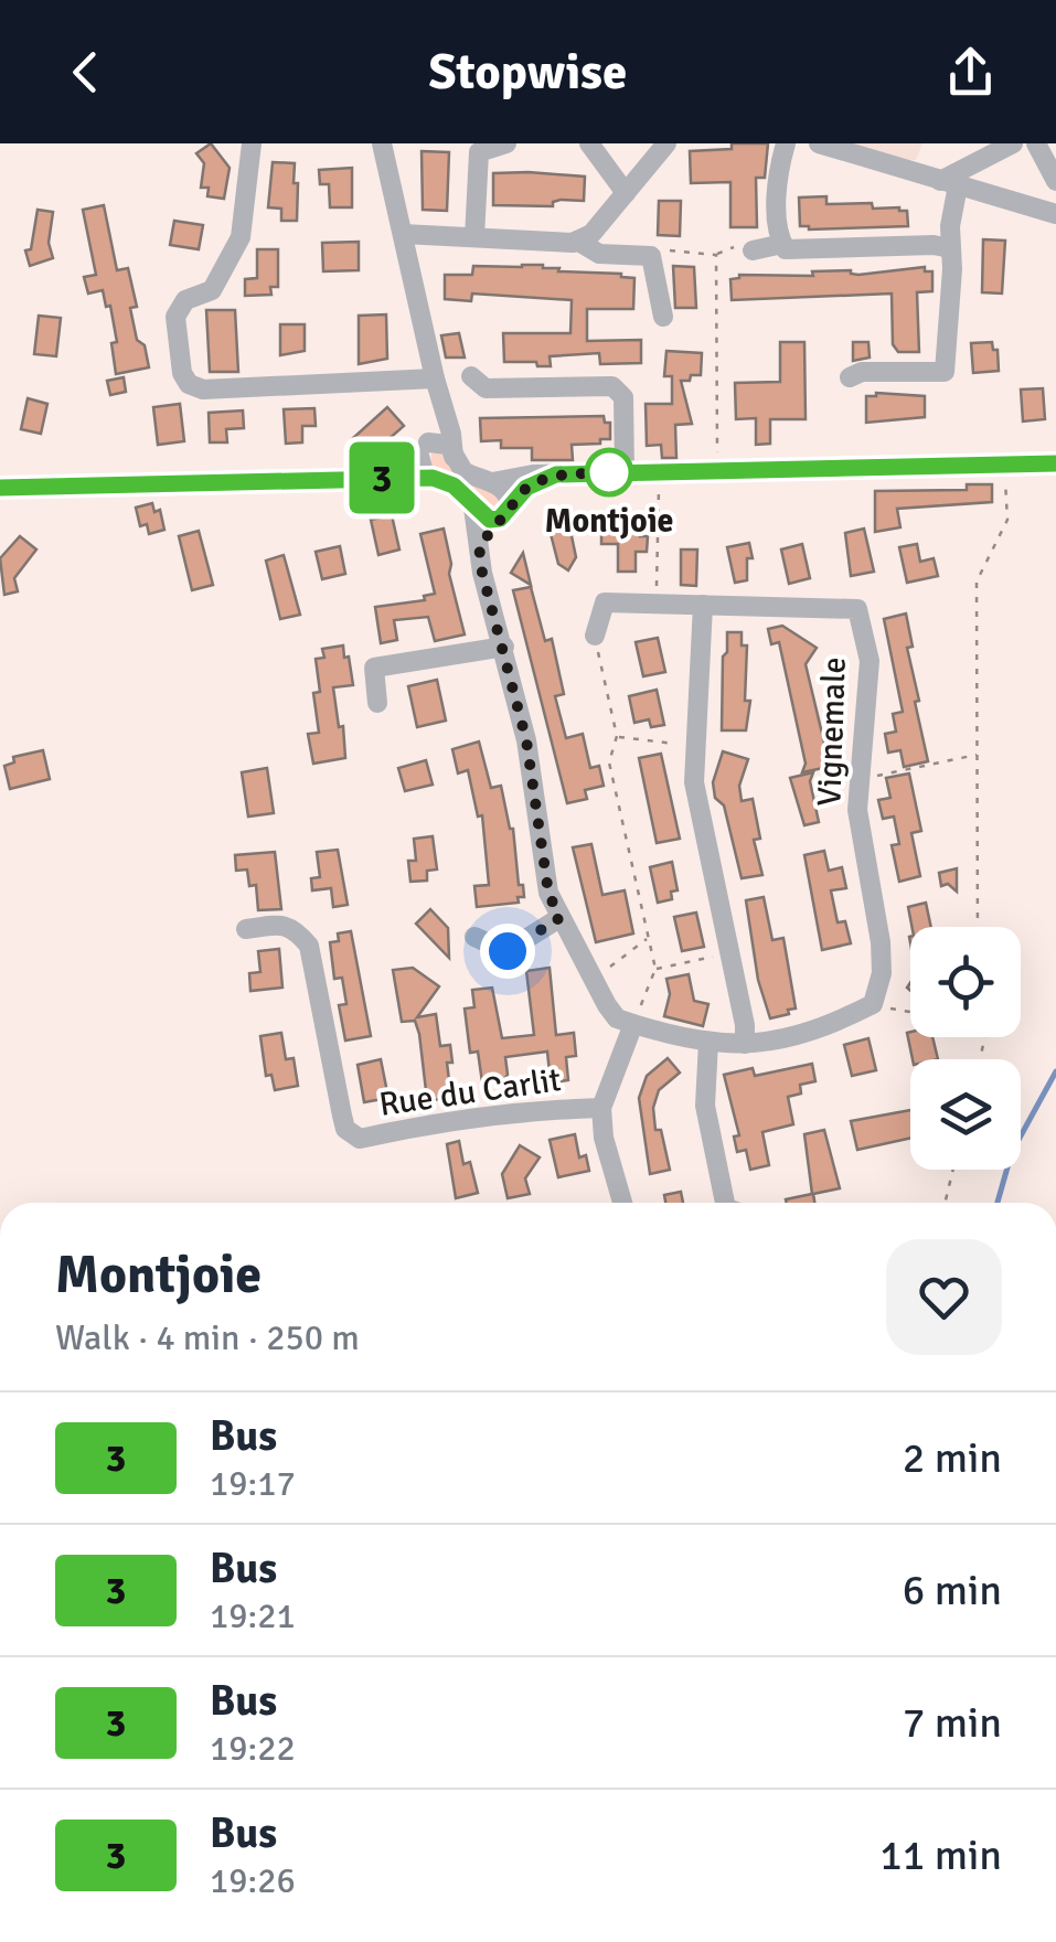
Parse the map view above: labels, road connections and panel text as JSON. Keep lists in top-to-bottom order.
{
  "streets": {
    "street": ["Vignemale", "Rue du Carlit"]
  },
  "places": ["Montjoie"],
  "lines": ["bus line 3"],
  "page": {
    "header": "Stopwise",
    "on_map": "3",
    "heading": ["Montjoie", "Walk · 4 min · 250 m"],
    "list": [
      {
        "mark": "3",
        "name": "Bus",
        "note": "19:17",
        "value": "2 min"
      },
      {
        "mark": "3",
        "name": "Bus",
        "note": "19:21",
        "value": "6 min"
      },
      {
        "mark": "3",
        "name": "Bus",
        "note": "19:22",
        "value": "7 min"
      },
      {
        "mark": "3",
        "name": "Bus",
        "note": "19:26",
        "value": "11 min"
      }
    ]
  }
}
